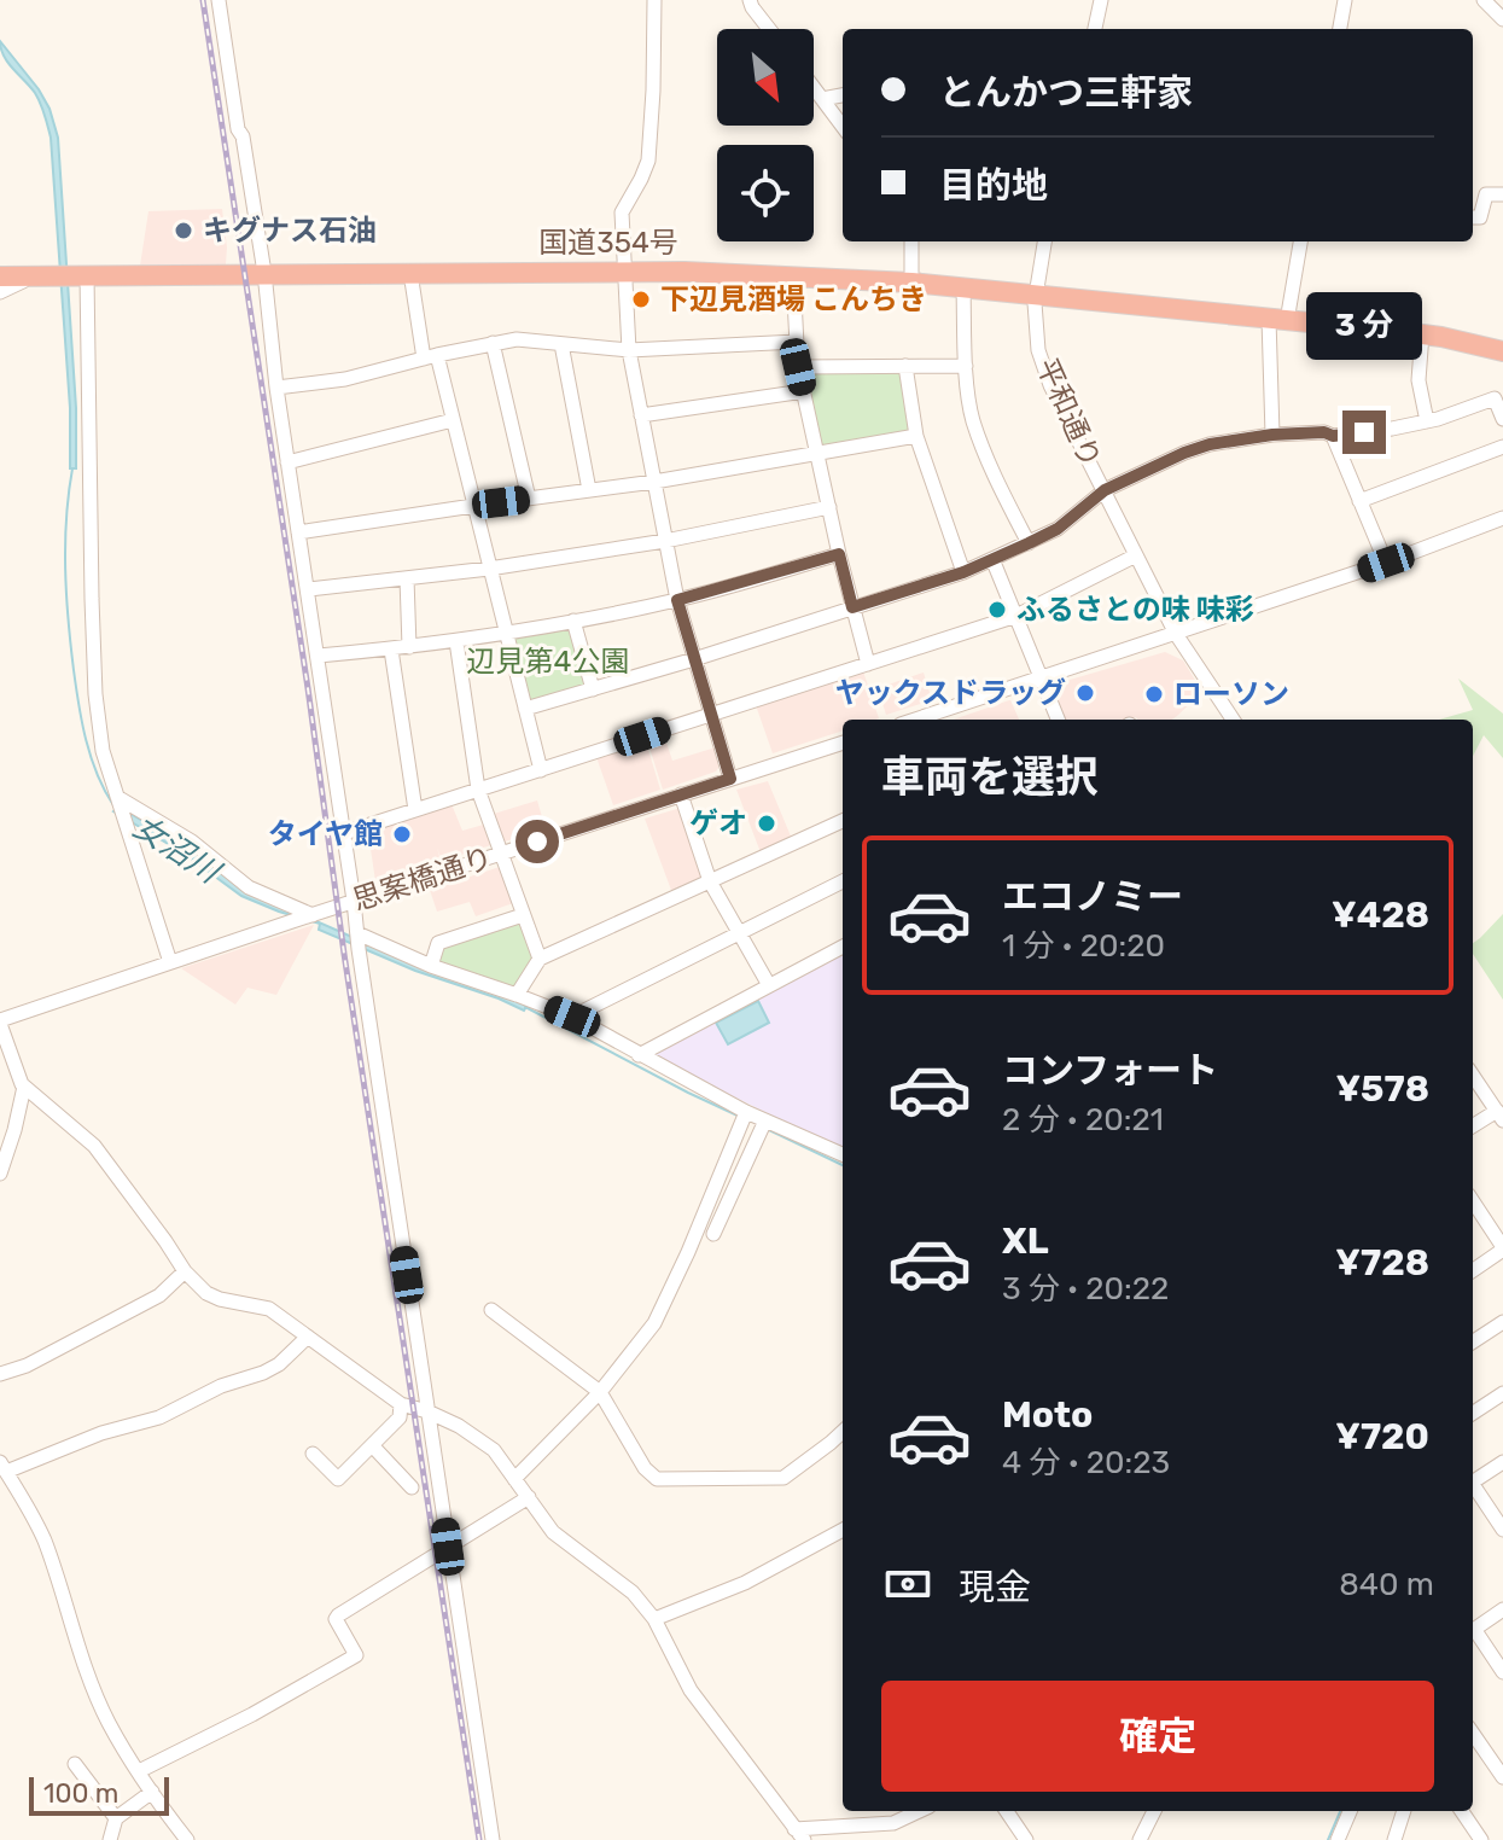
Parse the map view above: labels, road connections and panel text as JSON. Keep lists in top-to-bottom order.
{
  "streets": {
    "highway": ["国道354号"],
    "street": ["平和通り", "思案橋通り"]
  },
  "crossings": [
    ["国道354号", "平和通り"]
  ],
  "water": ["女沼川"],
  "parks": ["辺見第4公園"],
  "places": [
    "キグナス石油",
    "下辺見酒場 こんちき",
    "ふるさとの味 味彩",
    "ヤックスドラッグ",
    "ローソン",
    "ゲオ",
    "タイヤ館"
  ],
  "scale_bar": "100 m",
  "north": "bottom right",
  "page": {
    "banner": ["とんかつ三軒家", "目的地"],
    "bubble": "3 分",
    "heading": "車両を選択",
    "list": [
      {
        "name": "エコノミー",
        "note": "1 分 · 20:20",
        "value": "¥428"
      },
      {
        "name": "コンフォート",
        "note": "2 分 · 20:21",
        "value": "¥578"
      },
      {
        "name": "XL",
        "note": "3 分 · 20:22",
        "value": "¥728"
      },
      {
        "name": "Moto",
        "note": "4 分 · 20:23",
        "value": "¥720"
      }
    ],
    "pay": ["現金", "840 m"],
    "buttons": "確定",
    "scale": "100 m"
  }
}
